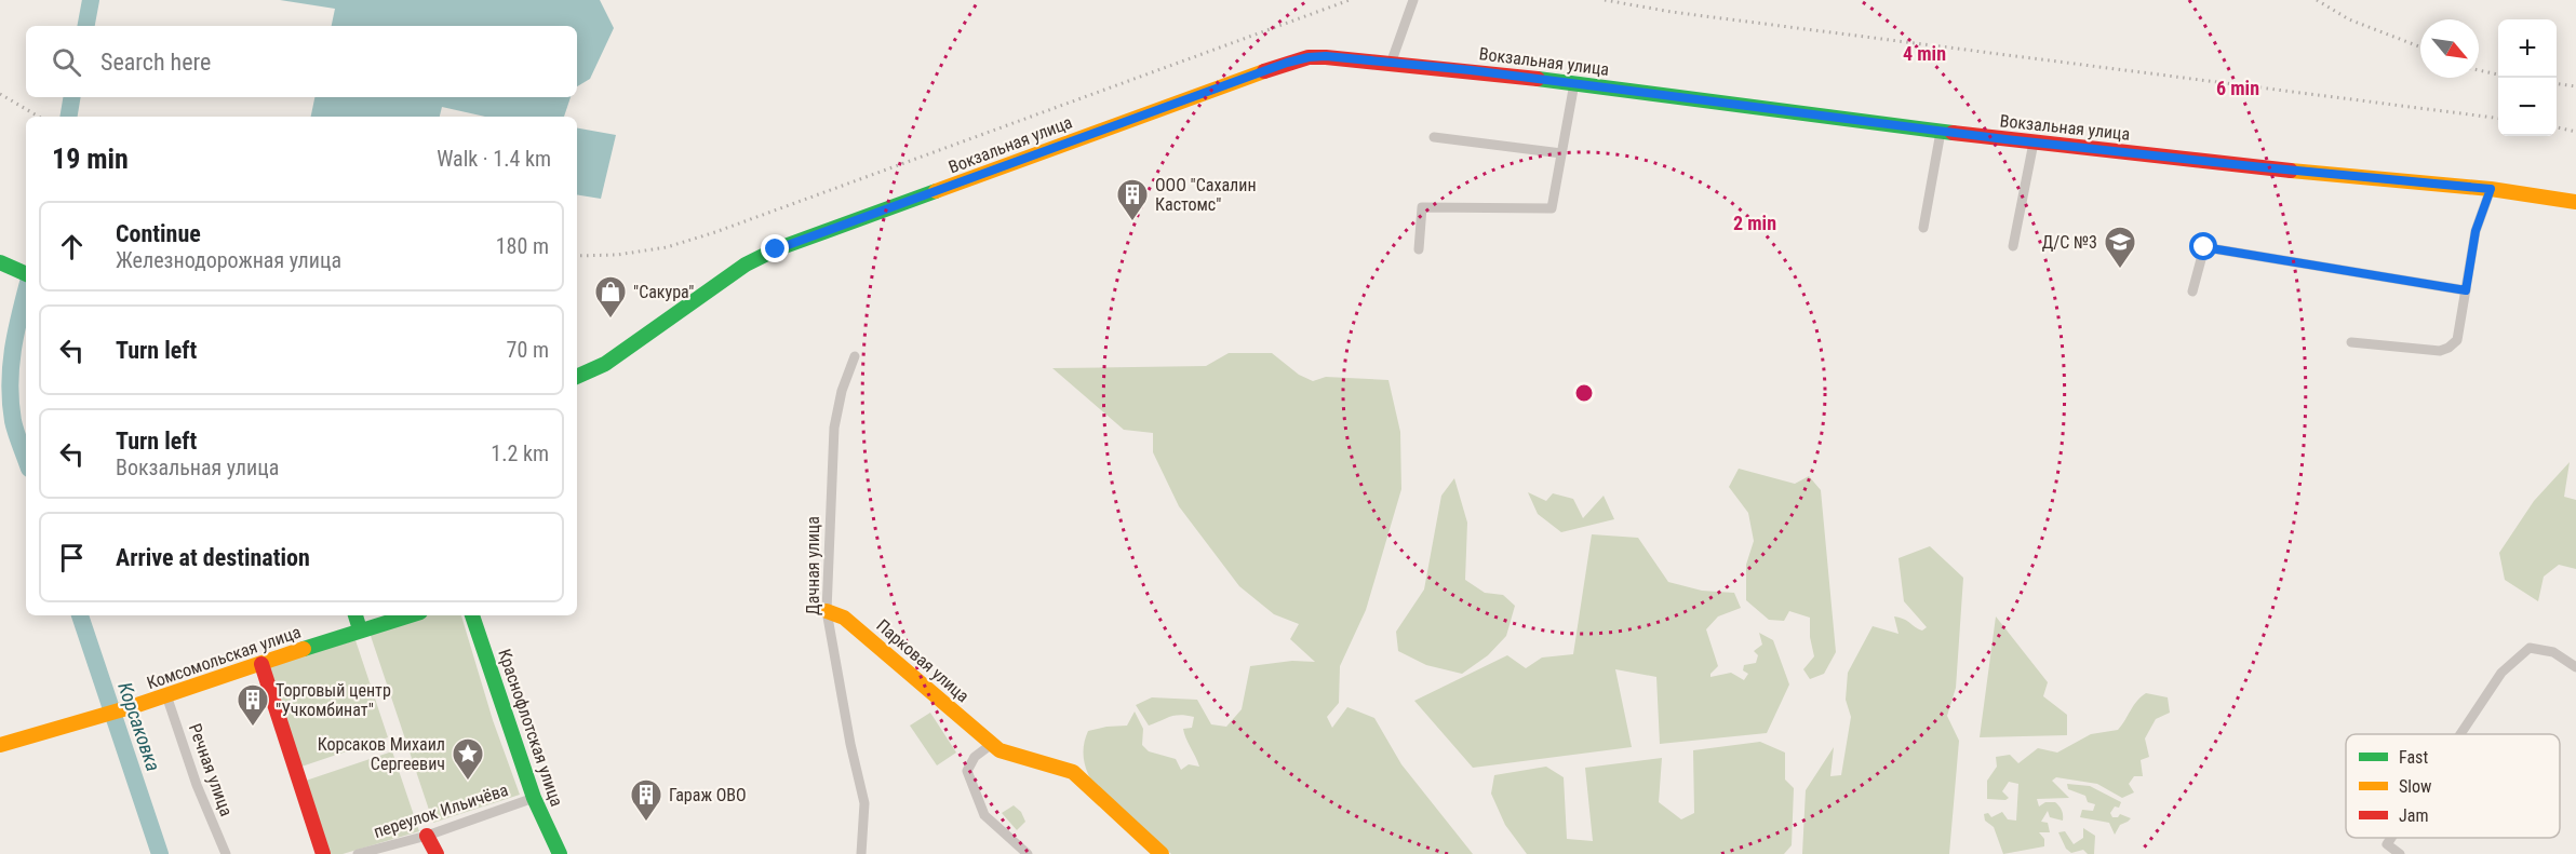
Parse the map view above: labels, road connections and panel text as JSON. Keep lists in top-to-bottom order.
{
  "streets": {
    "main road": [
      "Вокзальная улица",
      "Комсомольская улица",
      "Парковая улица",
      "Краснофлотская улица"
    ],
    "street": ["Дачная улица", "Речная улица", "переулок Ильичёва"]
  },
  "crossings": [
    ["Дачная улица", "Парковая улица"],
    ["Комсомольская улица", "Речная улица"],
    ["Краснофлотская улица", "переулок Ильичёва"]
  ],
  "water": ["Корсаковка"],
  "places": {
    "building": ["ООО \"Сахалин Кастомс\"", "Торговый центр \"Учкомбинат\"", "Гараж ОВО"],
    "school or university": ["Д/С №3"],
    "shop": ["\"Сакура\""],
    "place": ["Корсаков Михаил Сергеевич"]
  },
  "legend": ["Fast", "Slow", "Jam"],
  "north": "bottom right",
  "page": {
    "map_buttons": ["+", "−"],
    "search": "Search here",
    "heading": ["19 min", "Walk · 1.4 km"],
    "list": [
      ["Continue", "Железнодорожная улица", "180 m"],
      ["Turn left", "70 m"],
      ["Turn left", "Вокзальная улица", "1.2 km"],
      "Arrive at destination"
    ]
  },
  "rings": ["4 min", "6 min", "2 min"]
}
